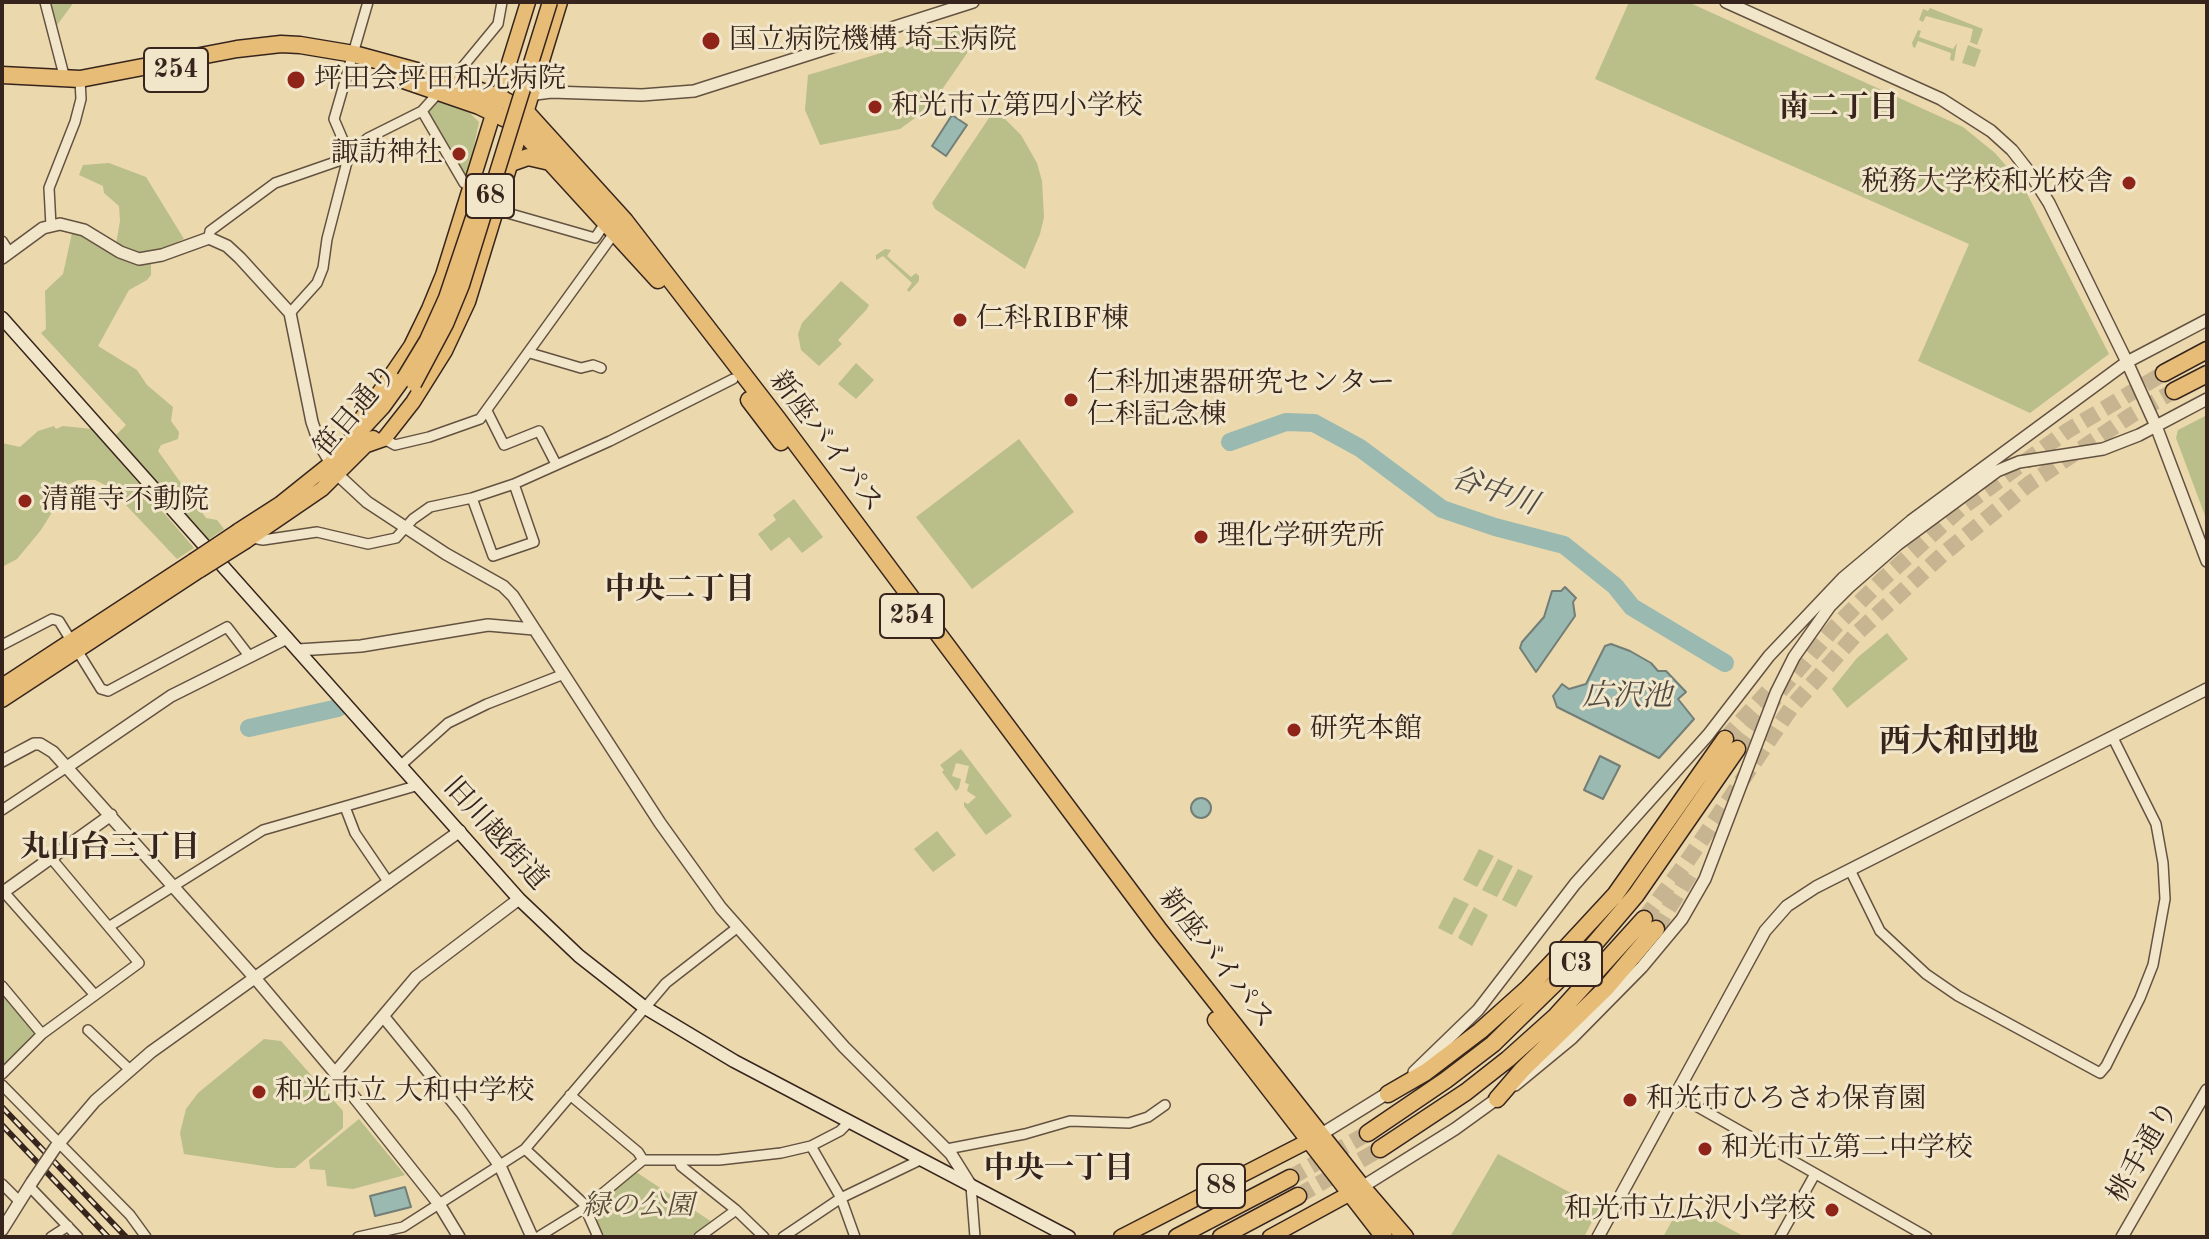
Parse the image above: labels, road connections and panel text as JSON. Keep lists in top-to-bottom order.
{
  "streets": {
    "highway": ["254", "新座バイパス", "C3"],
    "main road": [
      "68",
      "笹目通り",
      "旧川越街道",
      "88"
    ],
    "street": ["桃手通り"]
  },
  "crossings": [
    ["新座バイパス", "88"]
  ],
  "districts": [
    "南二丁目",
    "中央二丁目",
    "西大和団地",
    "丸山台三丁目",
    "中央一丁目"
  ],
  "water": ["谷中川", "広沢池"],
  "parks": ["緑の公園"],
  "places": [
    "国立病院機構 埼玉病院",
    "坪田会坪田和光病院",
    "和光市立第四小学校",
    "諏訪神社",
    "税務大学校和光校舎",
    "仁科RIBF棟",
    "仁科加速器研究センター 仁科記念棟",
    "清龍寺不動院",
    "理化学研究所",
    "研究本館",
    "和光市立 大和中学校",
    "和光市ひろさわ保育園",
    "和光市立第二中学校",
    "和光市立広沢小学校"
  ]
}
